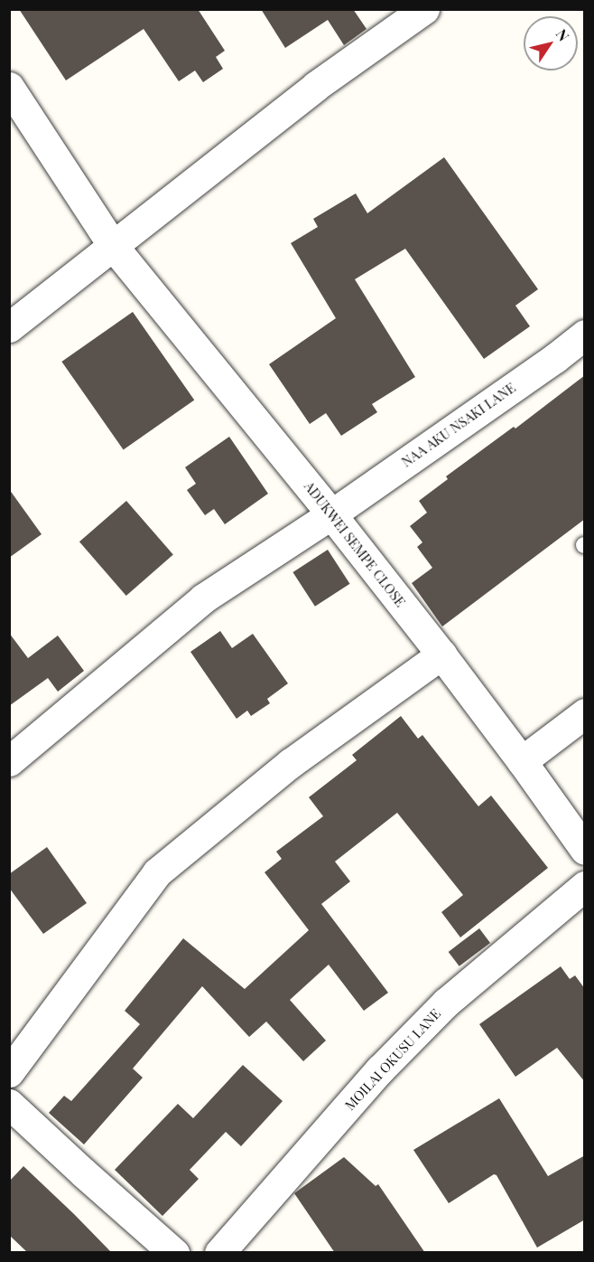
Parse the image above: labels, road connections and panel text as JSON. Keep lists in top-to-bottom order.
{
  "streets": {
    "street": ["NAA AKU NSAKI LANE", "ADUKWEI SEMPE CLOSE", "MOILAI OKUSU LANE"]
  },
  "crossings": [
    ["NAA AKU NSAKI LANE", "ADUKWEI SEMPE CLOSE"]
  ],
  "north": "top right"
}
